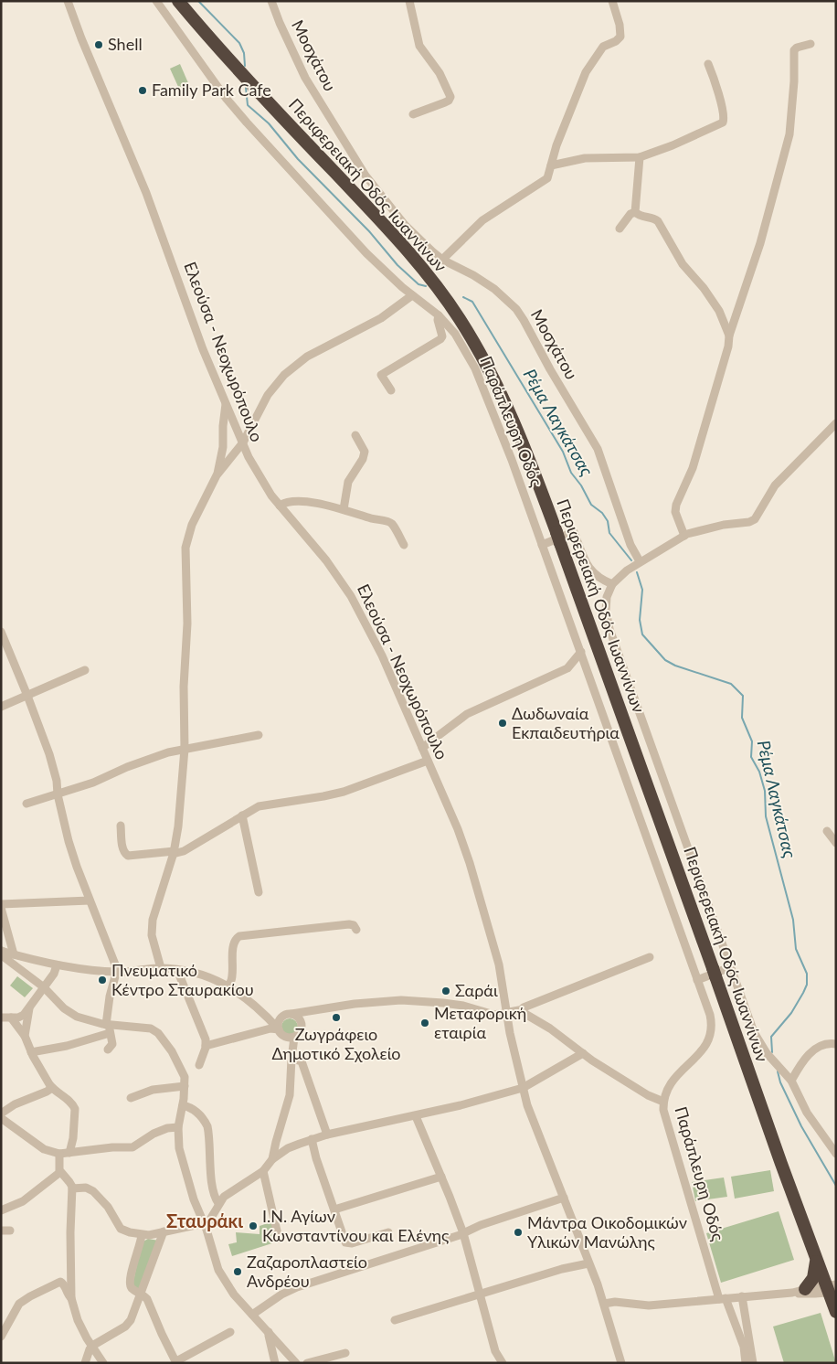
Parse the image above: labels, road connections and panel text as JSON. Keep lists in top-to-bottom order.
{
  "streets": {
    "highway": ["Περιφερειακή Οδός Ιωαννίνων"],
    "street": ["Μοσχάτου", "Ελεούσα - Νεοχωρόπουλο", "Παράπλευρη Οδός"]
  },
  "districts": ["Σταυράκι"],
  "water": ["Ρέμα Λαγκάτσας"],
  "places": [
    "Shell",
    "Family Park Cafe",
    "Δωδωναία Εκπαιδευτήρια",
    "Πνευματικό Κέντρο Σταυρακίου",
    "Σαράι",
    "Ζωγράφειο Δημοτικό Σχολείο",
    "Μεταφορική εταιρία",
    "Ι.Ν. Αγίων Κωνσταντίνου και Ελένης",
    "Μάντρα Οικοδομικών Υλικών Μανώλης",
    "Ζαζαροπλαστείο Ανδρέου"
  ]
}
